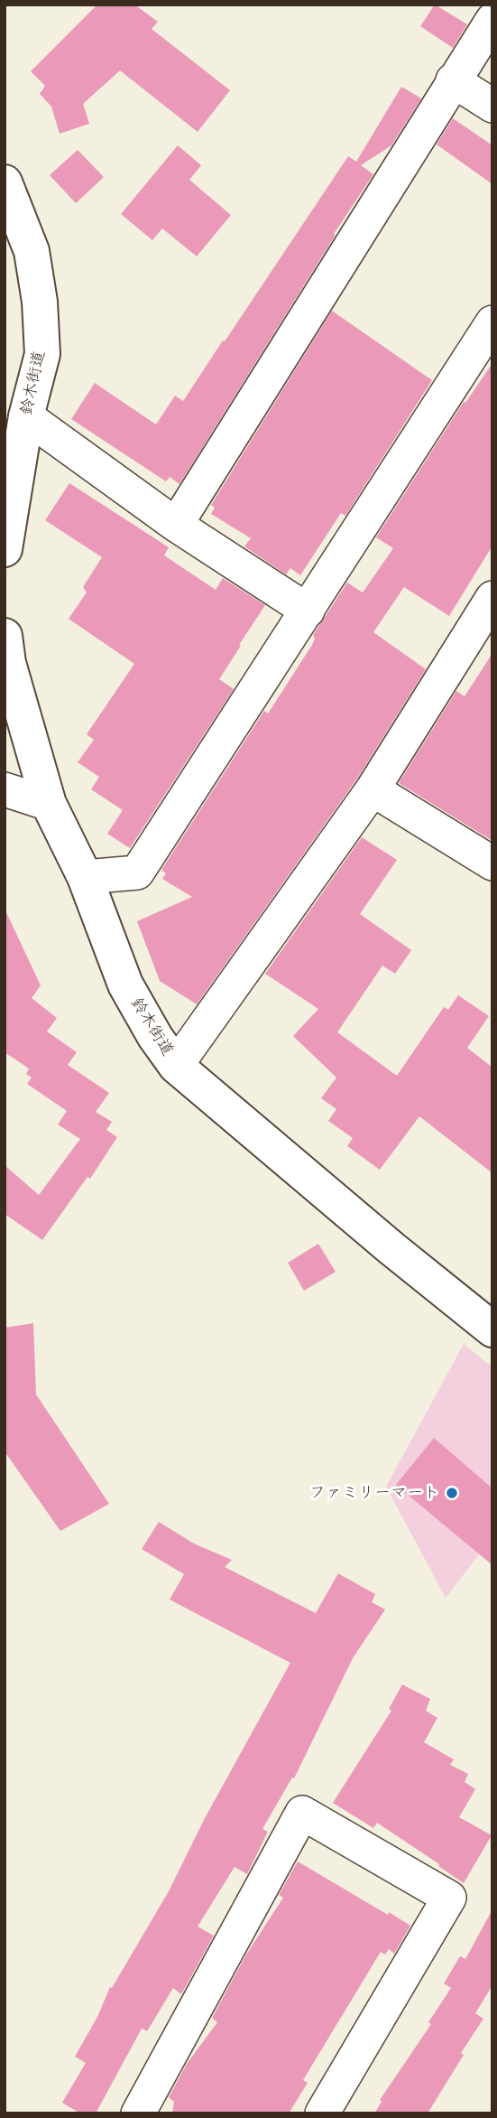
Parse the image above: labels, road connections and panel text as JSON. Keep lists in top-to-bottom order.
{
  "streets": {
    "street": ["鈴木街道"]
  },
  "places": ["ファミリーマート"]
}
